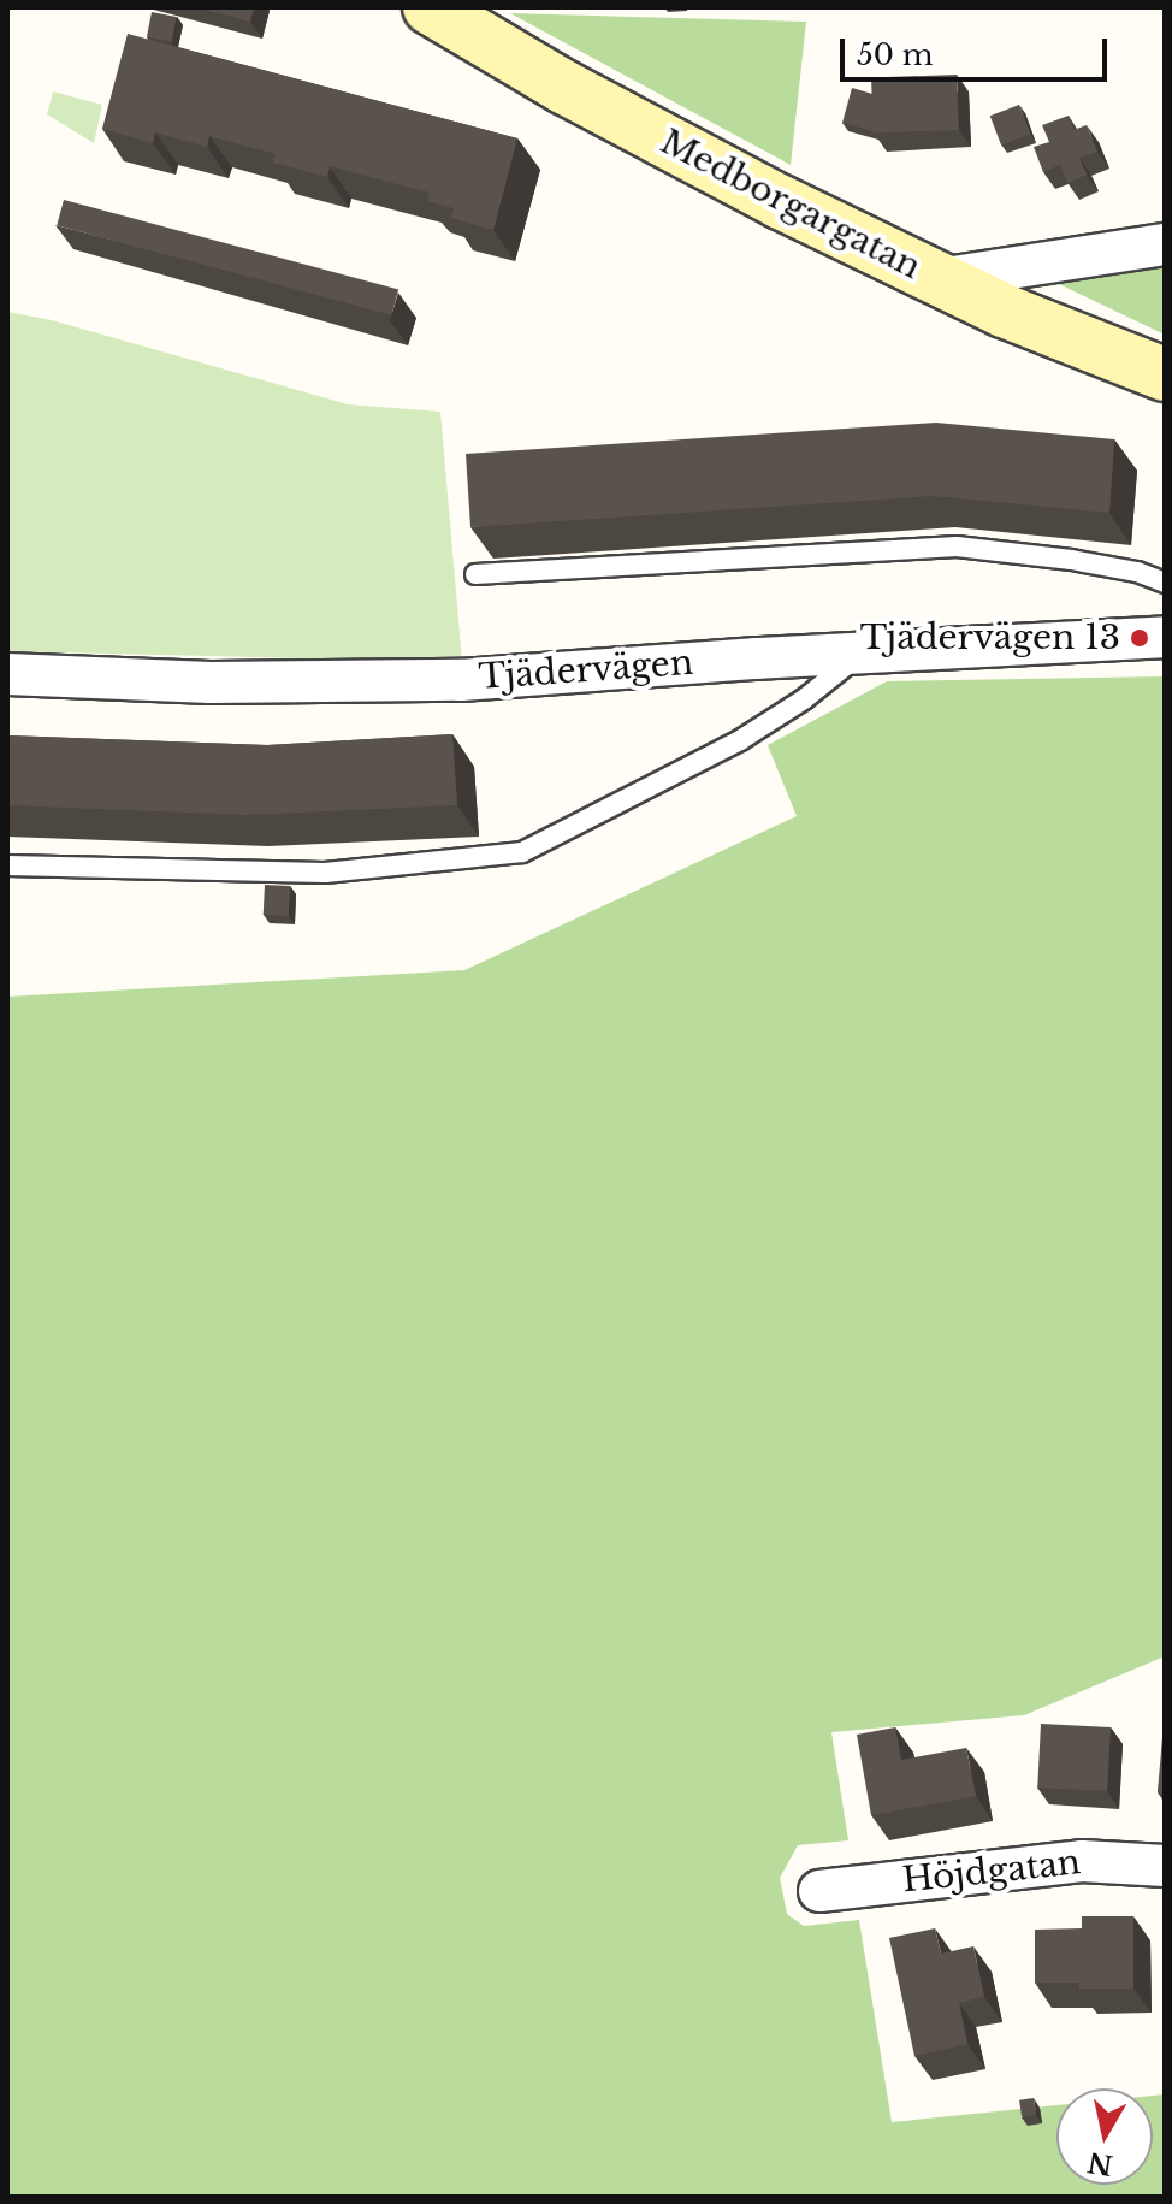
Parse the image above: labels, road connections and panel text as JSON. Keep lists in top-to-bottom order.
{
  "streets": {
    "street": ["Medborgargatan", "Tjädervägen", "Höjdgatan"]
  },
  "places": ["Tjädervägen 13"],
  "scale_bar": "50 m",
  "north": "bottom"
}
